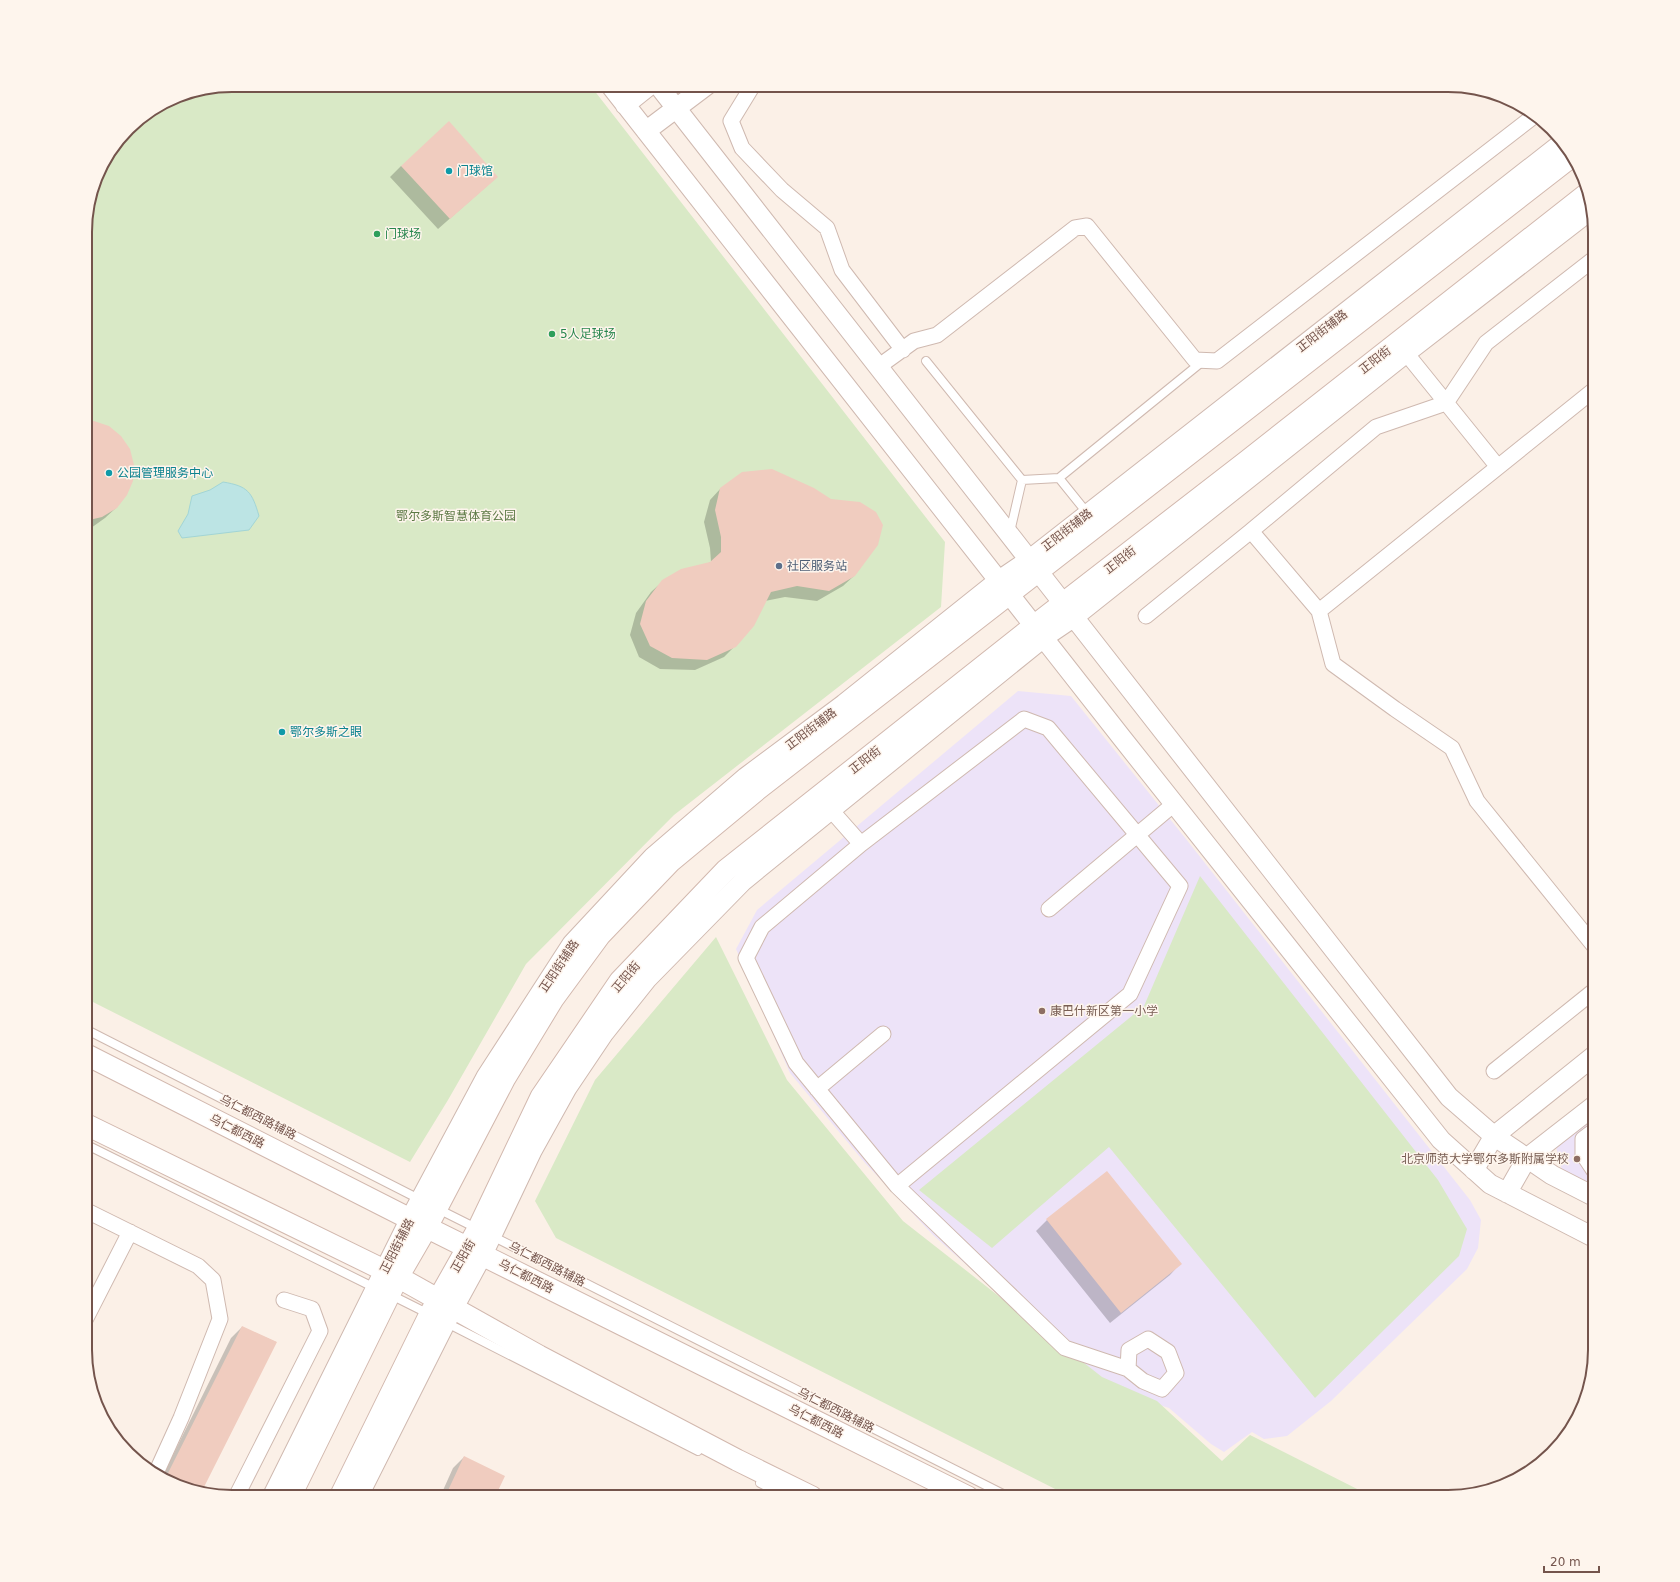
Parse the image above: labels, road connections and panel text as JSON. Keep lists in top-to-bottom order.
{
  "streets": {
    "main road": ["正阳街", "乌仁都西路"],
    "street": ["正阳街辅路"],
    "lane": ["乌仁都西路辅路"]
  },
  "crossings": [
    ["正阳街", "乌仁都西路辅路"],
    ["正阳街", "乌仁都西路"]
  ],
  "parks": ["鄂尔多斯智慧体育公园"],
  "places": [
    "门球馆",
    "门球场",
    "5人足球场",
    "公园管理服务中心",
    "社区服务站",
    "鄂尔多斯之眼",
    "康巴什新区第一小学",
    "北京师范大学鄂尔多斯附属学校"
  ],
  "scale_bar": "20 m"
}
